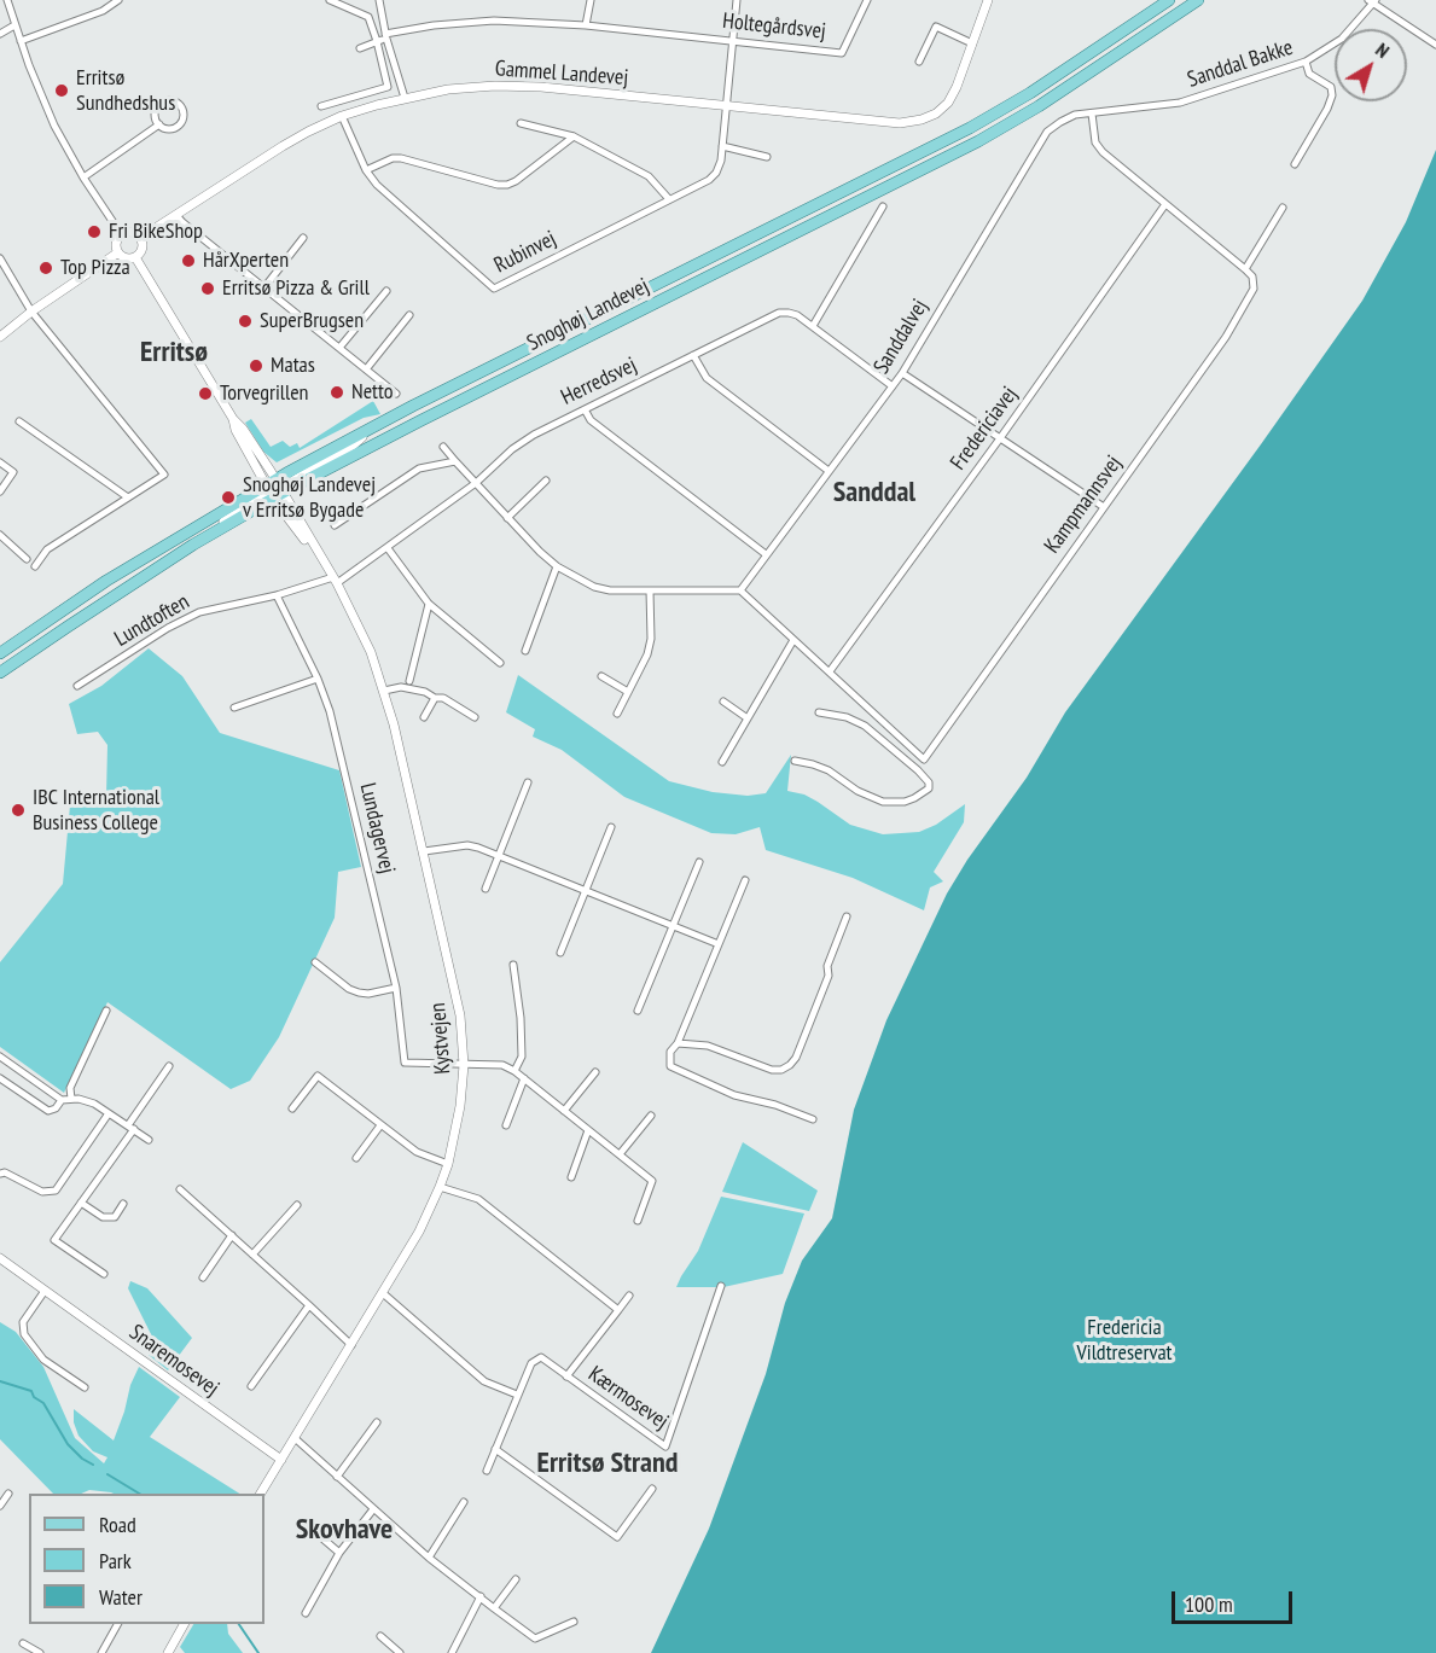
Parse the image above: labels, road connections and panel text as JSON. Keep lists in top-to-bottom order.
{
  "streets": {
    "main road": ["Snoghøj Landevej"],
    "street": [
      "Holtegårdsvej",
      "Sanddal Bakke",
      "Gammel Landevej",
      "Rubinvej",
      "Sanddalvej",
      "Herredsvej",
      "Fredericiavej",
      "Kampmannsvej",
      "Lundtoften",
      "Lundagervej",
      "Kystvejen",
      "Snaremosevej",
      "Kærmosevej"
    ]
  },
  "crossings": [
    ["Holtegårdsvej", "Rubinvej"],
    ["Sanddal Bakke", "Sanddalvej"],
    ["Gammel Landevej", "Rubinvej"],
    ["Gammel Landevej", "Kystvejen"],
    ["Snoghøj Landevej", "Kystvejen"],
    ["Sanddalvej", "Herredsvej"],
    ["Herredsvej", "Lundtoften"],
    ["Herredsvej", "Kystvejen"],
    ["Lundtoften", "Lundagervej"],
    ["Lundtoften", "Kystvejen"],
    ["Lundagervej", "Kystvejen"],
    ["Kystvejen", "Snaremosevej"]
  ],
  "districts": [
    "Erritsø",
    "Sanddal",
    "Erritsø Strand",
    "Skovhave"
  ],
  "parks": ["Fredericia Vildtreservat"],
  "places": [
    "Erritsø Sundhedshus",
    "Fri BikeShop",
    "HårXperten",
    "Top Pizza",
    "Erritsø Pizza & Grill",
    "SuperBrugsen",
    "Matas",
    "Netto",
    "Torvegrillen",
    "Snoghøj Landevej v Erritsø Bygade",
    "IBC International Business College"
  ],
  "legend": ["Road", "Park", "Water"],
  "scale_bar": "100 m",
  "north": "top right"
}
